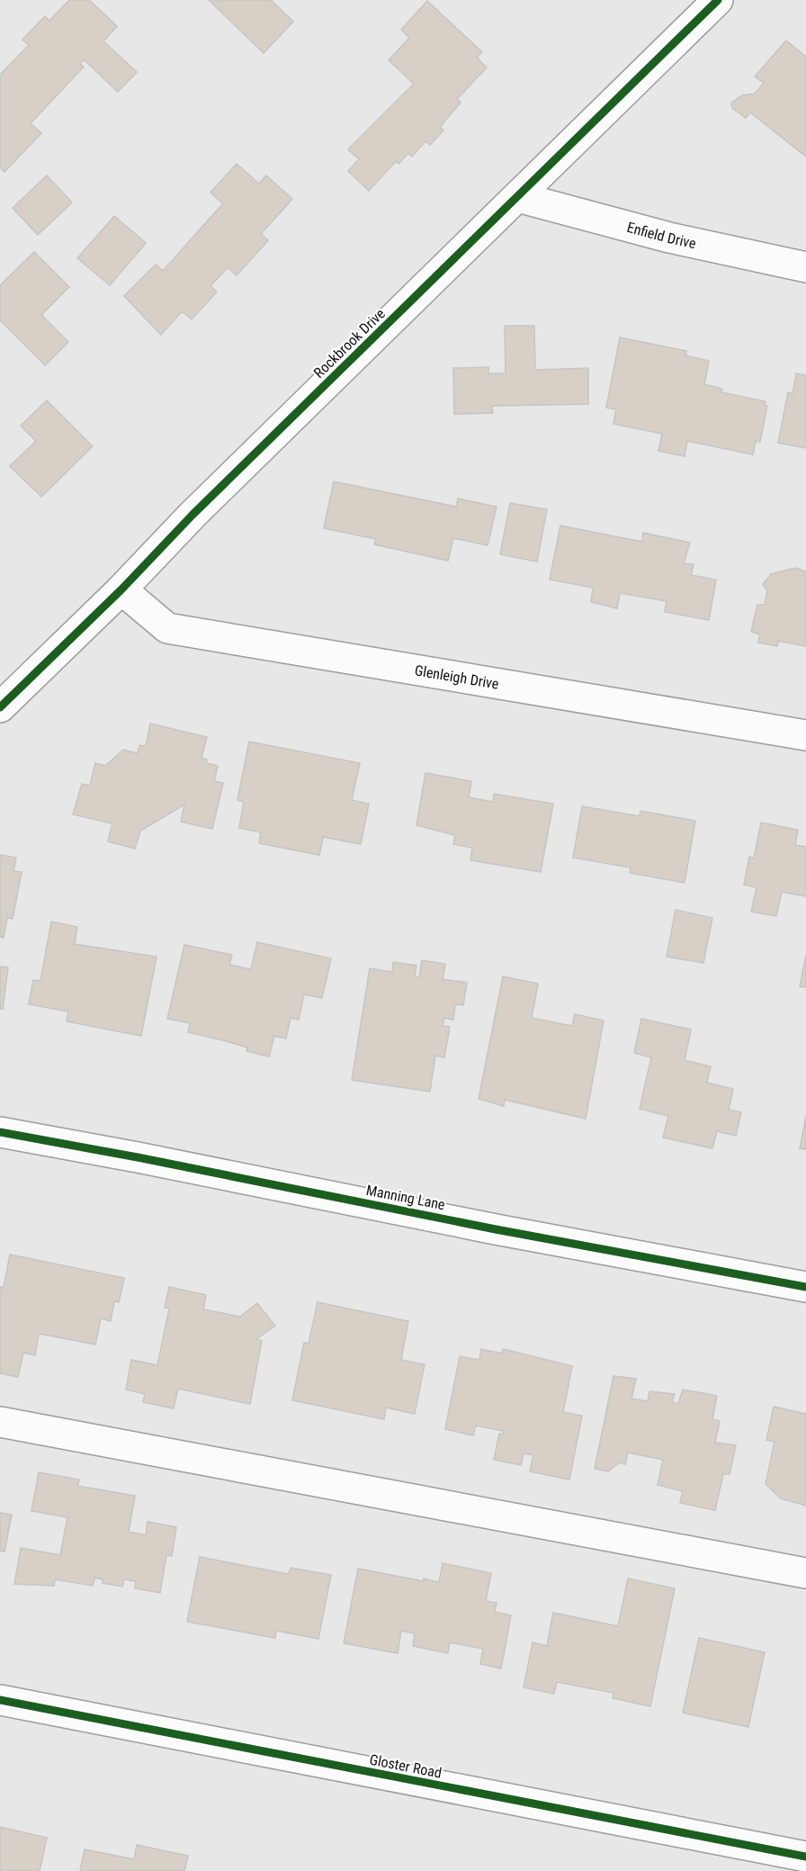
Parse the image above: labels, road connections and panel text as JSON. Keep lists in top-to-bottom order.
{
  "streets": {
    "street": [
      "Enfield Drive",
      "Rockbrook Drive",
      "Glenleigh Drive",
      "Manning Lane",
      "Gloster Road"
    ]
  },
  "crossings": [
    ["Enfield Drive", "Rockbrook Drive"],
    ["Rockbrook Drive", "Glenleigh Drive"]
  ]
}
